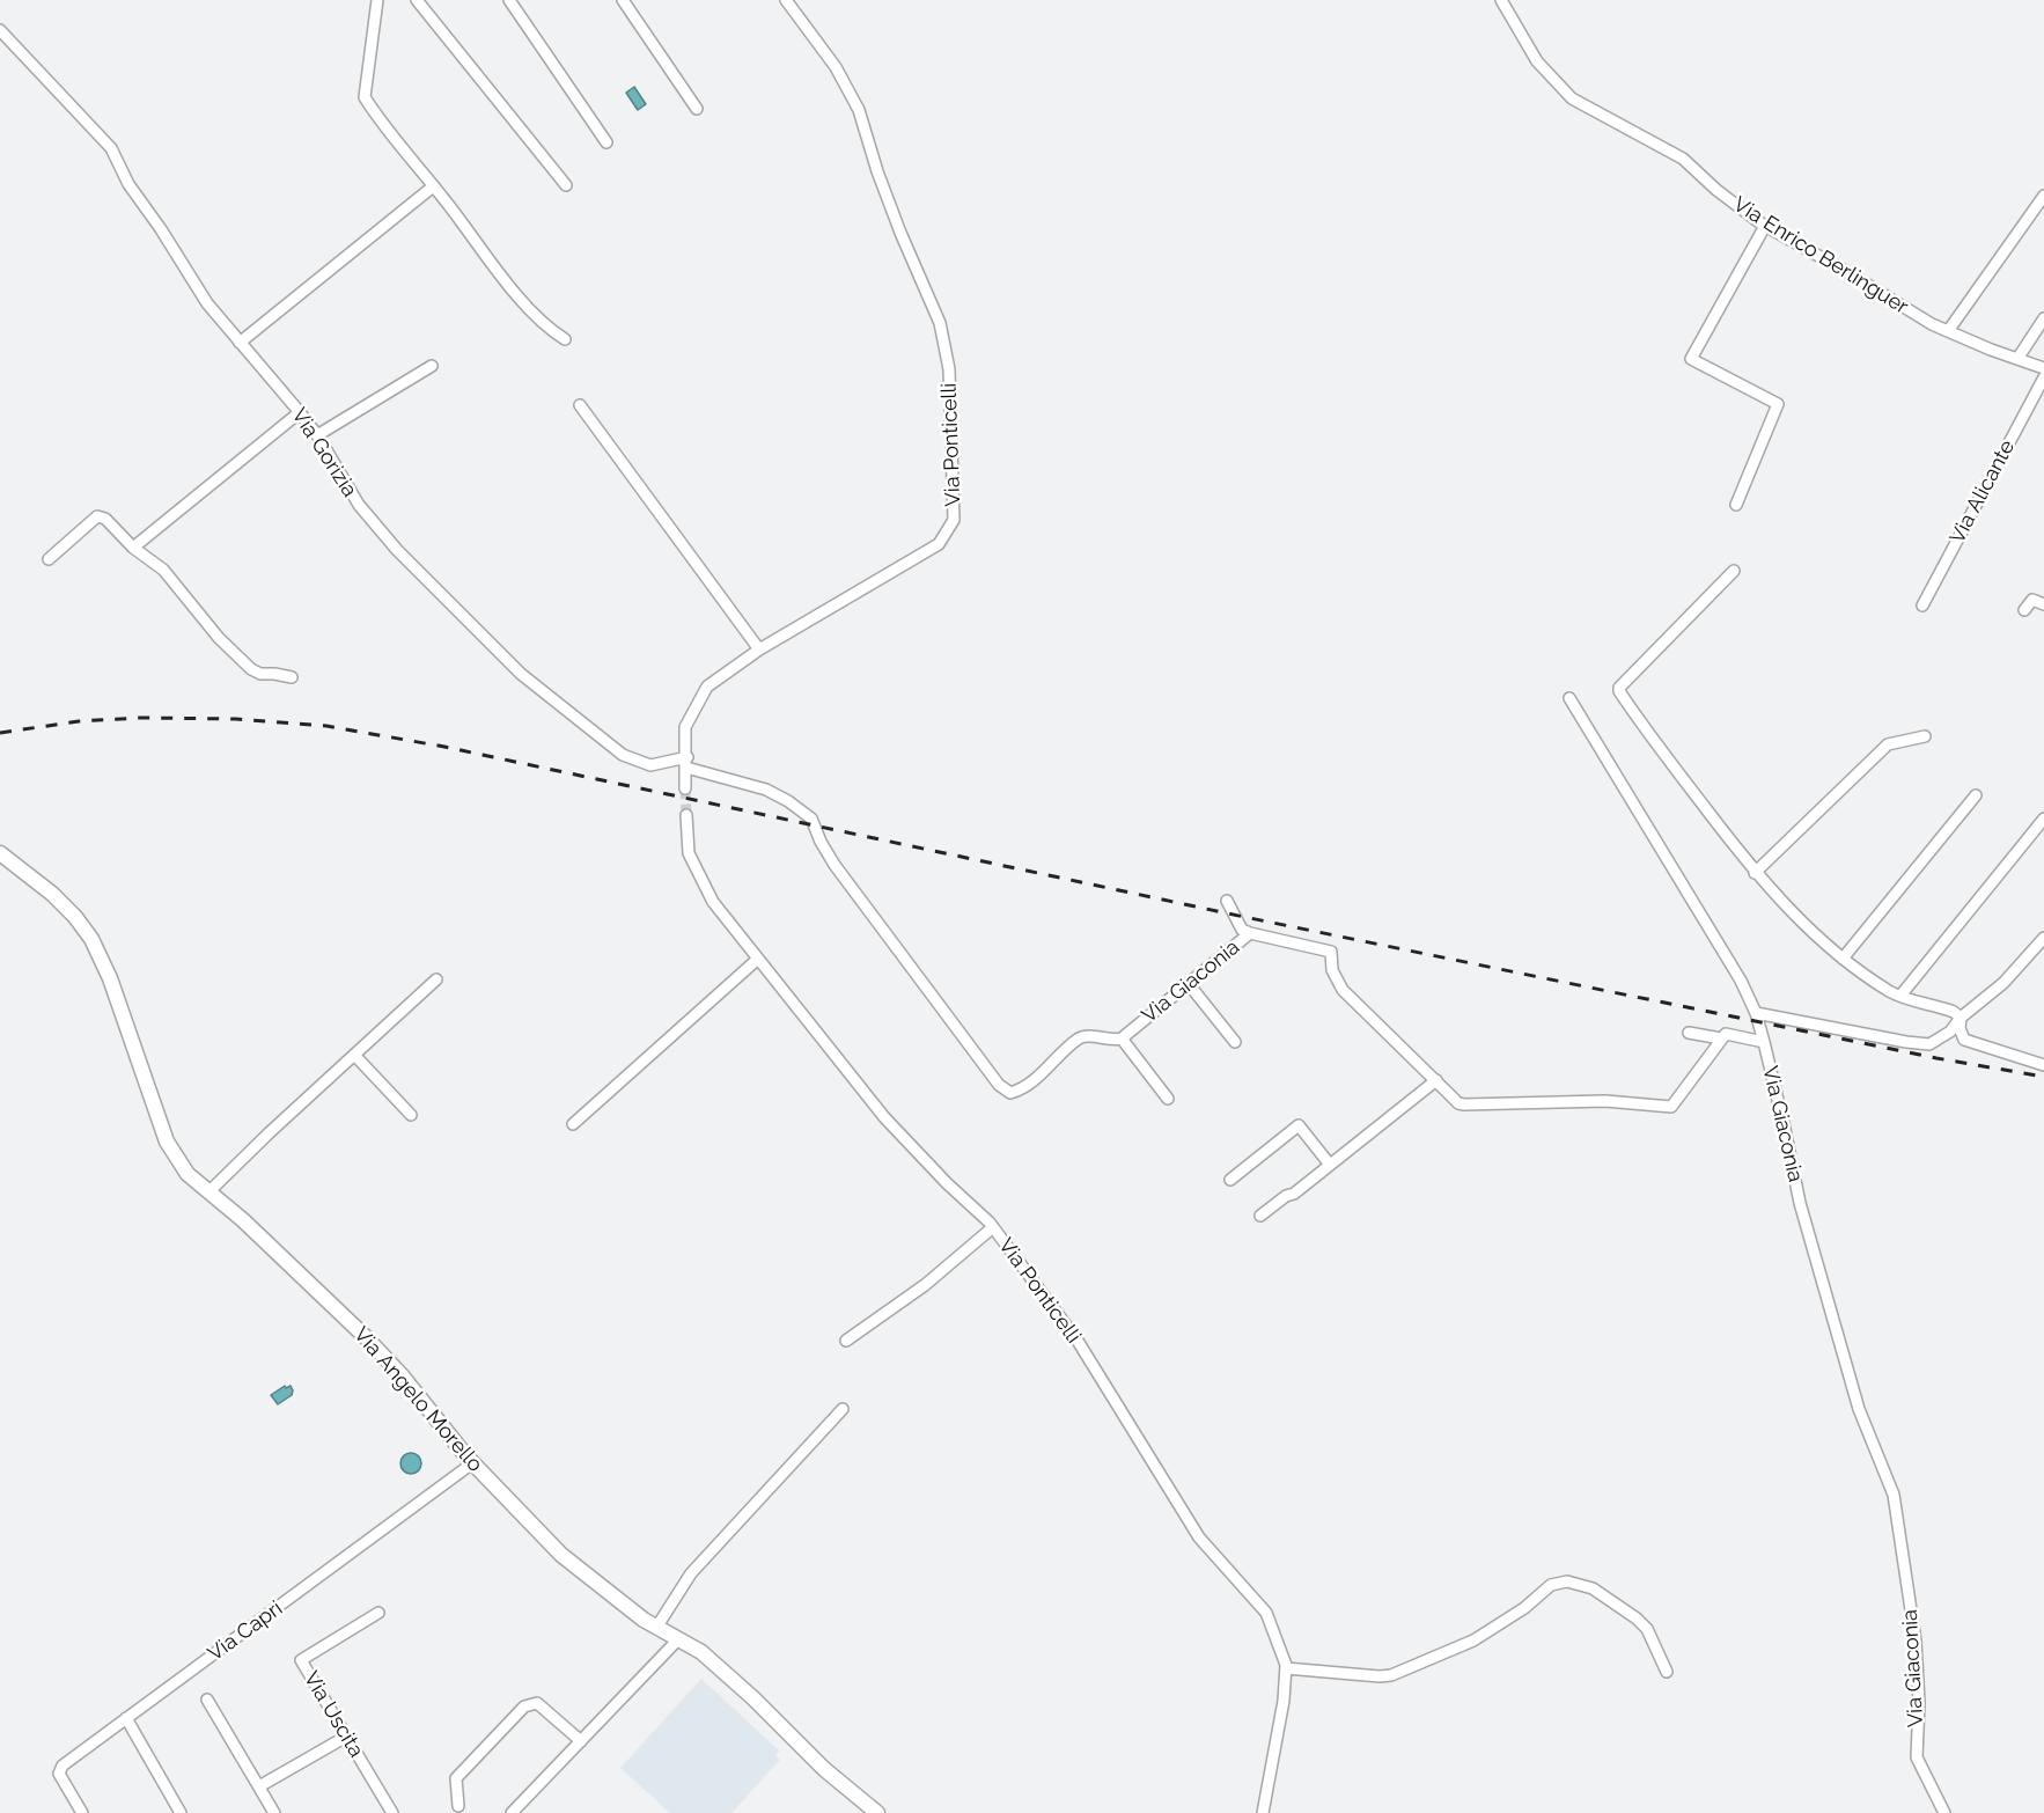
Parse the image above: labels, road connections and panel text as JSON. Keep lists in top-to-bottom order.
{
  "streets": {
    "street": [
      "Via Enrico Berlinguer",
      "Via Ponticelli",
      "Via Gorizia",
      "Via Alicante",
      "Via Giaconia",
      "Via Angelo Morello",
      "Via Capri",
      "Via Uscita"
    ]
  },
  "crossings": [
    ["Via Ponticelli", "Via Gorizia"],
    ["Via Angelo Morello", "Via Capri"]
  ]
}
